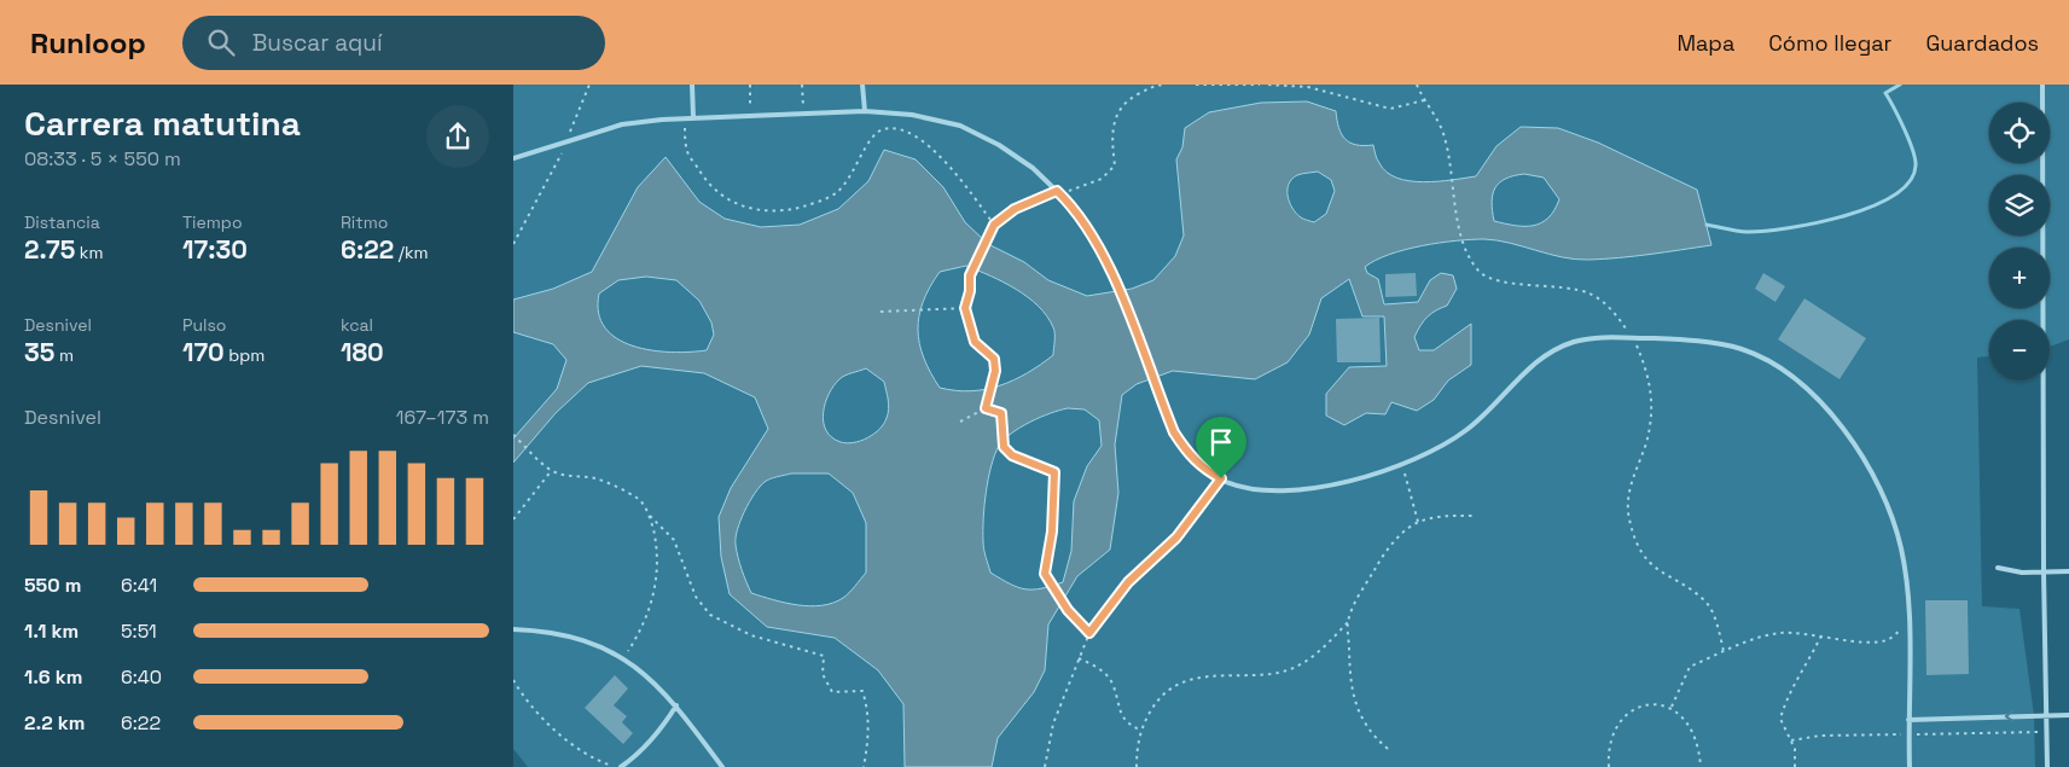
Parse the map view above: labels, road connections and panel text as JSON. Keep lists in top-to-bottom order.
{
  "page": {
    "header": "Runloop",
    "search": "Buscar aquí",
    "nav": ["Mapa", "Cómo llegar", "Guardados"],
    "heading": ["Carrera matutina", "08:33 · 5 × 550 m"],
    "map_buttons": ["+", "−"],
    "stats": [
      ["Distancia", "2.75 km"],
      ["Tiempo", "17:30"],
      ["Ritmo", "6:22 /km"],
      ["Desnivel", "35 m"],
      ["Pulso", "170 bpm"],
      ["kcal", "180"]
    ],
    "chart": ["Desnivel", "167–173 m"],
    "list": [
      {
        "name": "550 m",
        "note": "6:41"
      },
      {
        "name": "1.1 km",
        "note": "5:51"
      },
      {
        "name": "1.6 km",
        "note": "6:40"
      },
      {
        "name": "2.2 km",
        "note": "6:22"
      }
    ]
  }
}
